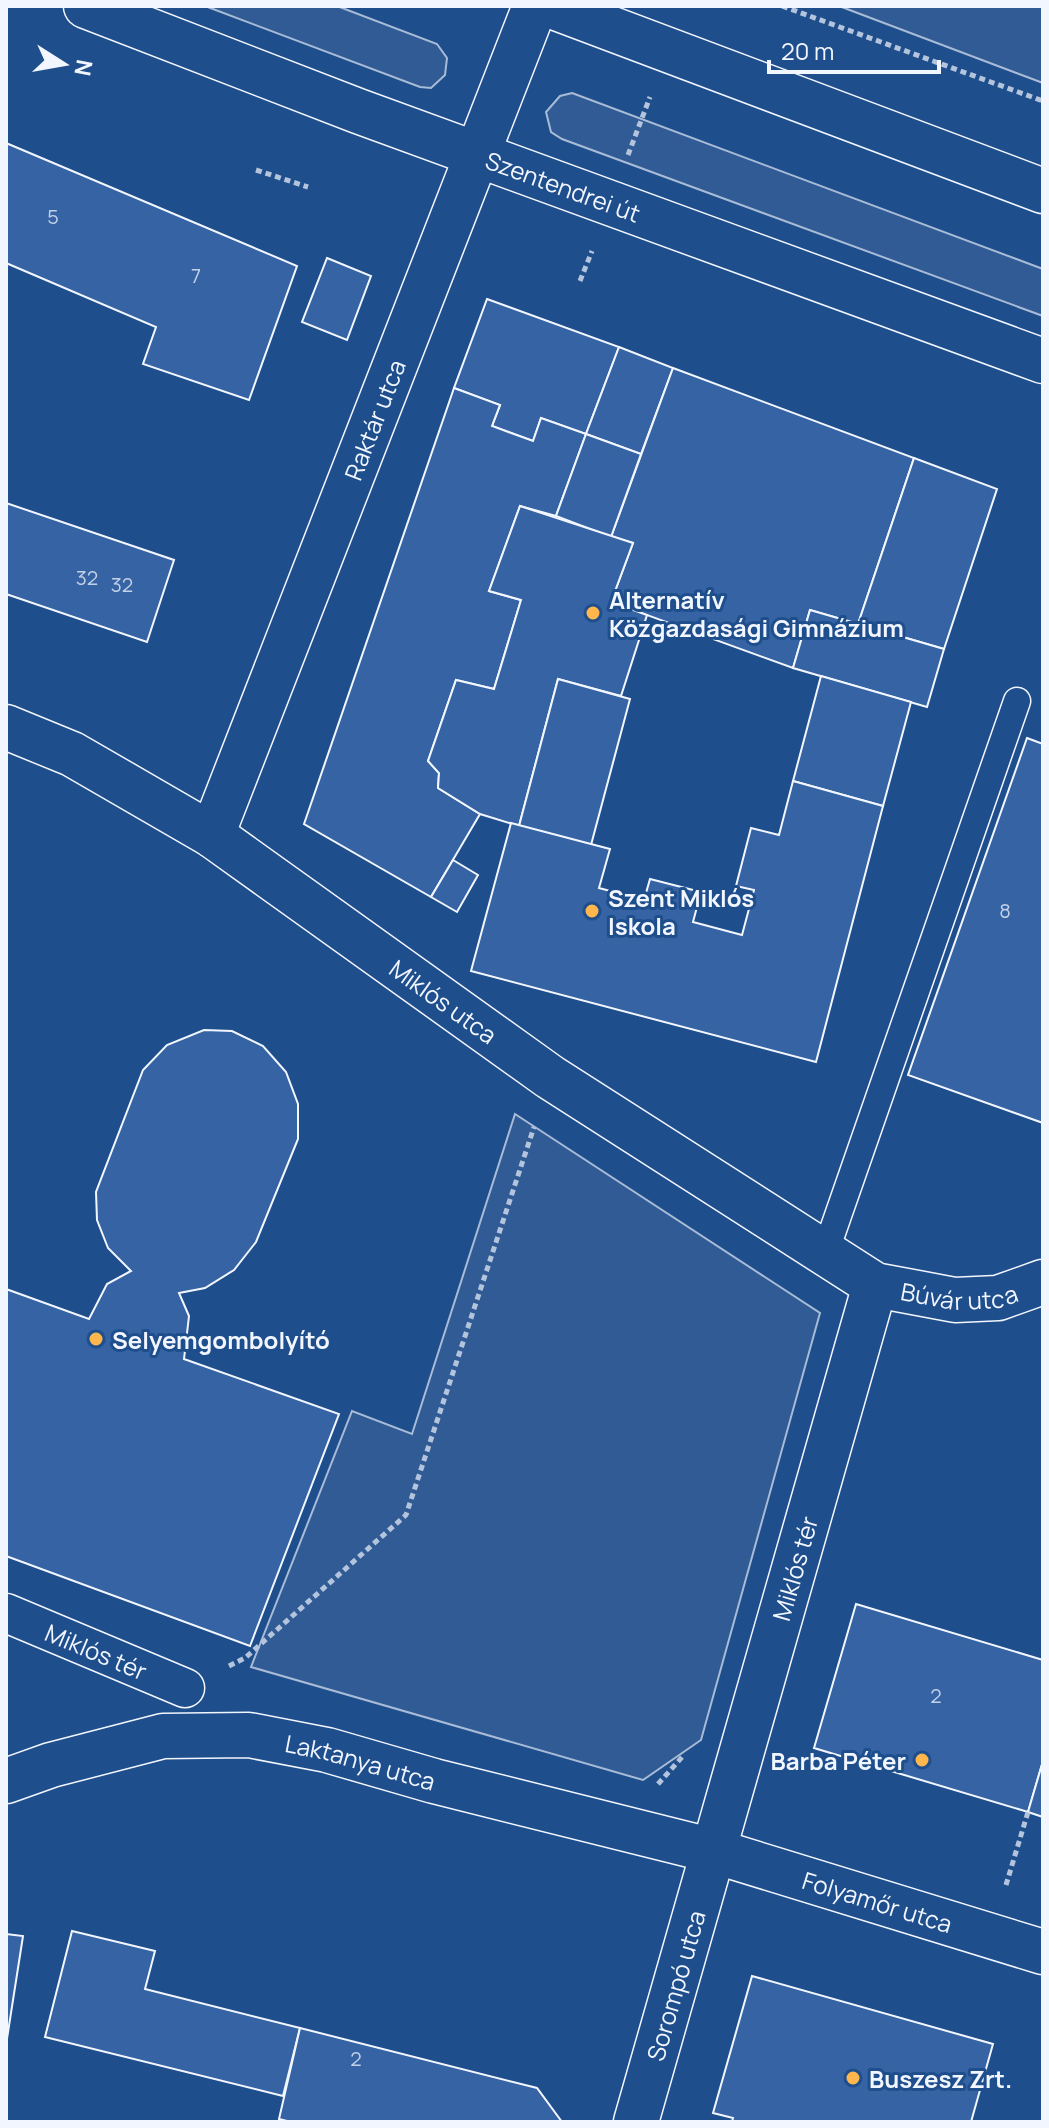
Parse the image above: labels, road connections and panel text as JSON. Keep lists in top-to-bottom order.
{
  "streets": {
    "street": [
      "Szentendrei út",
      "Raktár utca",
      "Miklós utca",
      "Búvár utca",
      "Miklós tér",
      "Laktanya utca",
      "Folyamőr utca",
      "Sorompó utca"
    ]
  },
  "crossings": [
    ["Szentendrei út", "Raktár utca"],
    ["Raktár utca", "Miklós utca"],
    ["Miklós utca", "Búvár utca"],
    ["Miklós utca", "Miklós tér"],
    ["Búvár utca", "Miklós tér"],
    ["Miklós tér", "Laktanya utca"],
    ["Miklós tér", "Folyamőr utca"],
    ["Miklós tér", "Sorompó utca"],
    ["Laktanya utca", "Folyamőr utca"],
    ["Laktanya utca", "Sorompó utca"],
    ["Folyamőr utca", "Sorompó utca"]
  ],
  "places": [
    "Alternatív Közgazdasági Gimnázium",
    "Szent Miklós Iskola",
    "Selyemgombolyító",
    "Barba Péter",
    "Buszesz Zrt."
  ],
  "house_numbers": [
    "5",
    "7",
    "32",
    "32",
    "8",
    "2",
    "2"
  ],
  "scale_bar": "20 m",
  "north": "right"
}
